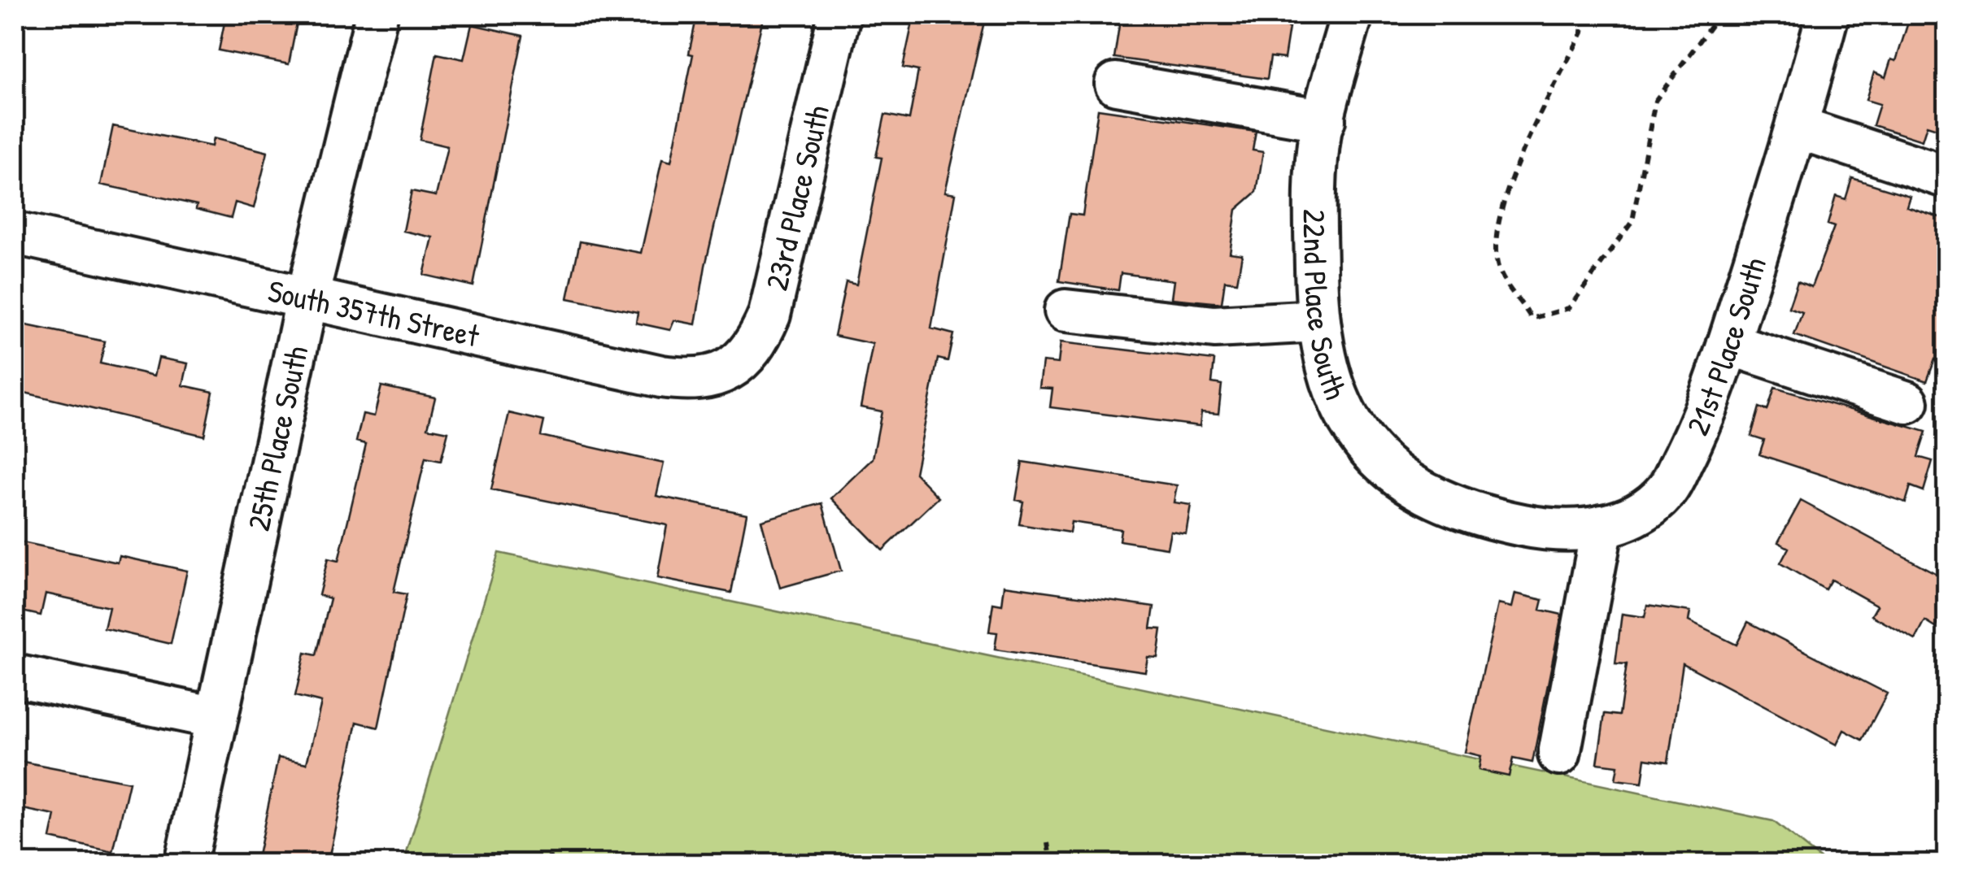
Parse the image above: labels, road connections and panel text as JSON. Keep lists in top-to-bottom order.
{
  "streets": {
    "street": [
      "23rd Place South",
      "22nd Place South",
      "South 357th Street",
      "21st Place South",
      "25th Place South"
    ]
  },
  "crossings": [
    ["23rd Place South", "South 357th Street"],
    ["22nd Place South", "21st Place South"],
    ["South 357th Street", "25th Place South"]
  ]
}
